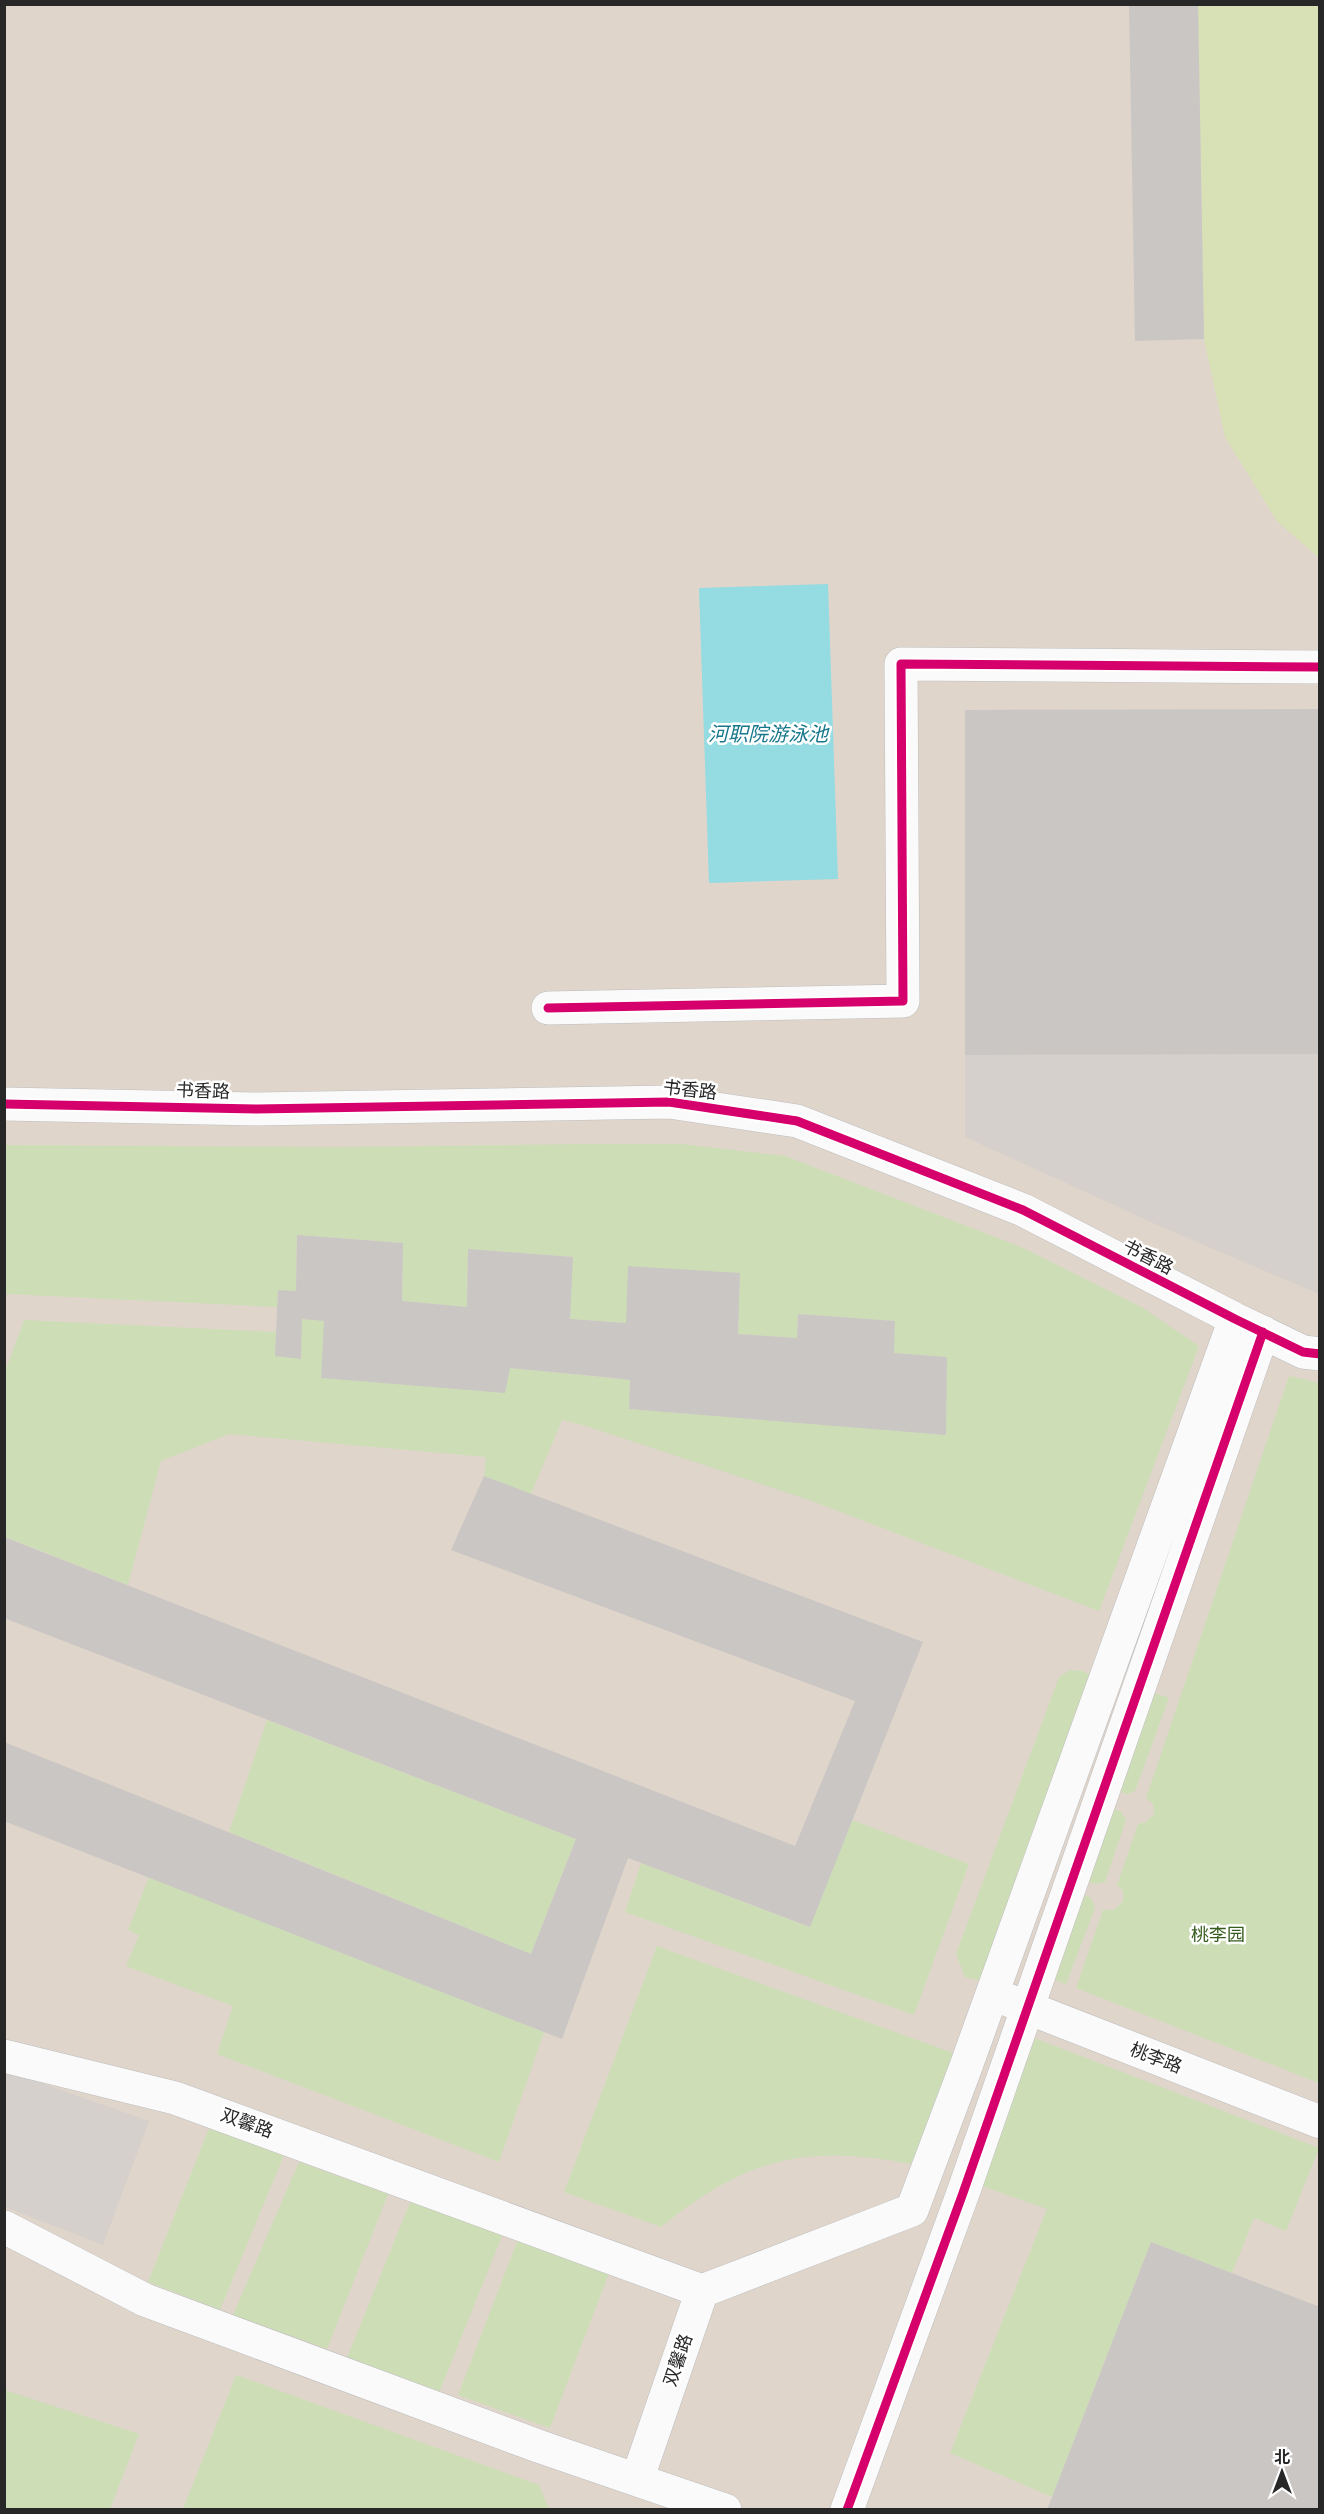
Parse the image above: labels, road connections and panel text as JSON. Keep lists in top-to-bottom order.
{
  "streets": {
    "street": ["书香路", "桃李路", "双馨路"]
  },
  "water": ["河职院游泳池"],
  "parks": ["桃李园"],
  "north": "top"
}
